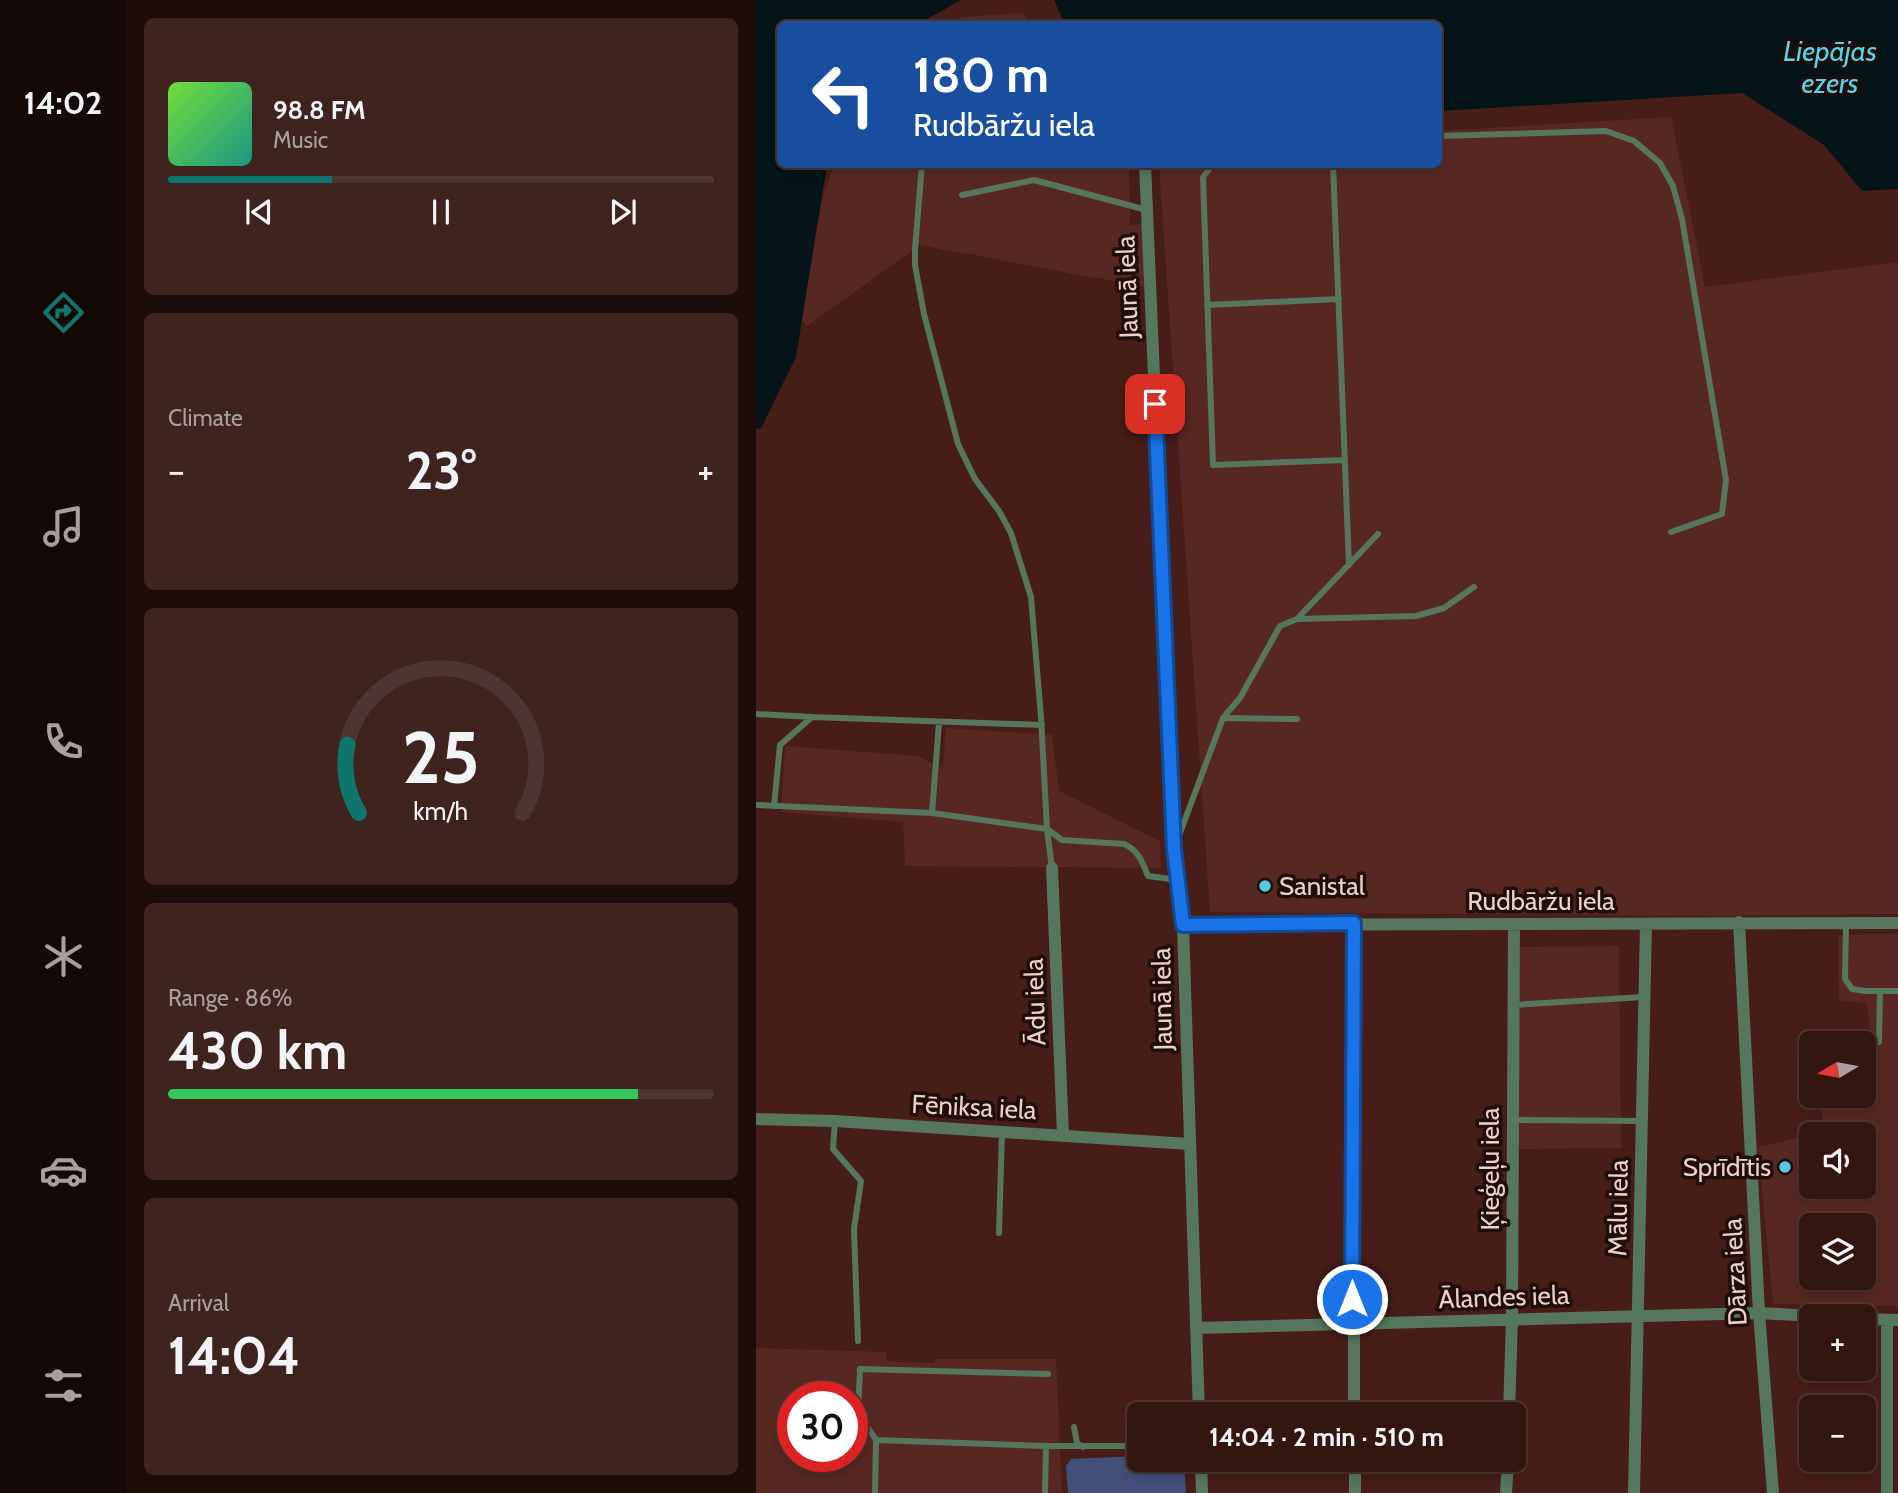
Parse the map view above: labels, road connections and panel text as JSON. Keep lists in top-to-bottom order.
{
  "streets": {
    "street": [
      "Jaunā iela",
      "Rudbāržu iela",
      "Ādu iela",
      "Fēniksa iela",
      "Ķieģeļu iela",
      "Mālu iela",
      "Dārza iela",
      "Ālandes iela"
    ]
  },
  "crossings": [
    ["Jaunā iela", "Rudbāržu iela"],
    ["Jaunā iela", "Fēniksa iela"],
    ["Jaunā iela", "Ālandes iela"],
    ["Rudbāržu iela", "Ķieģeļu iela"],
    ["Rudbāržu iela", "Mālu iela"],
    ["Rudbāržu iela", "Dārza iela"],
    ["Ādu iela", "Fēniksa iela"],
    ["Ķieģeļu iela", "Ālandes iela"],
    ["Mālu iela", "Ālandes iela"],
    ["Dārza iela", "Ālandes iela"]
  ],
  "water": ["Liepājas ezers"],
  "places": ["Sanistal", "Sprīdītis"],
  "north": "left",
  "page": {
    "tabs": "14:02",
    "turn": ["180 m", "Rudbāržu iela"],
    "song": ["98.8 FM", "Music"],
    "tile": [
      "Climate",
      ["Range · 86%", "430 km"],
      ["Arrival", "14:04"]
    ],
    "heat": ["−", "23°", "+"],
    "map_buttons": ["+", "−"],
    "limit": "30",
    "trip": "14:04 · 2 min · 510 m",
    "gauge": ["25", "km/h"]
  }
}
